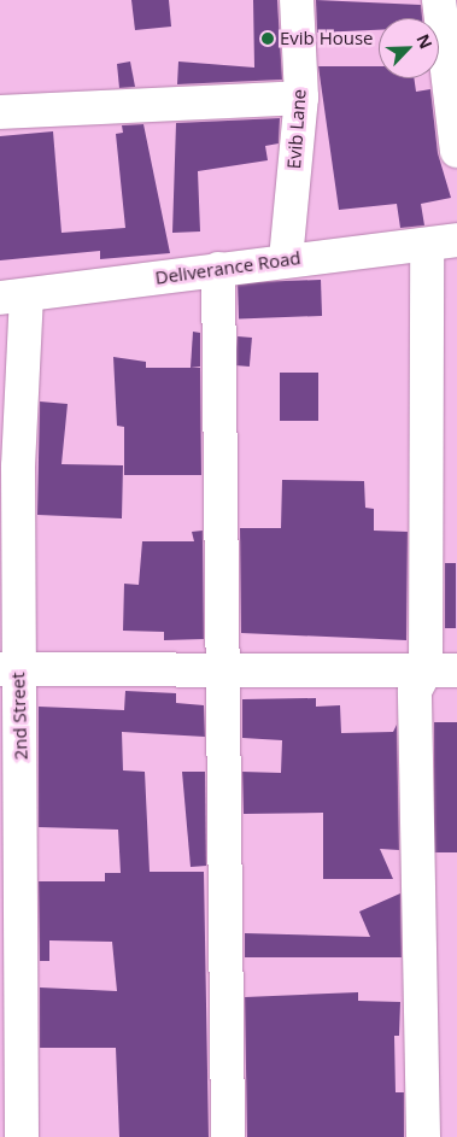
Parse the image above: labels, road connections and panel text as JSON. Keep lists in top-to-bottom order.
{
  "streets": {
    "street": ["Evib Lane", "Deliverance Road", "2nd Street"]
  },
  "crossings": [
    ["Evib Lane", "Deliverance Road"],
    ["Deliverance Road", "2nd Street"]
  ],
  "places": ["Evib House"],
  "north": "top right"
}
